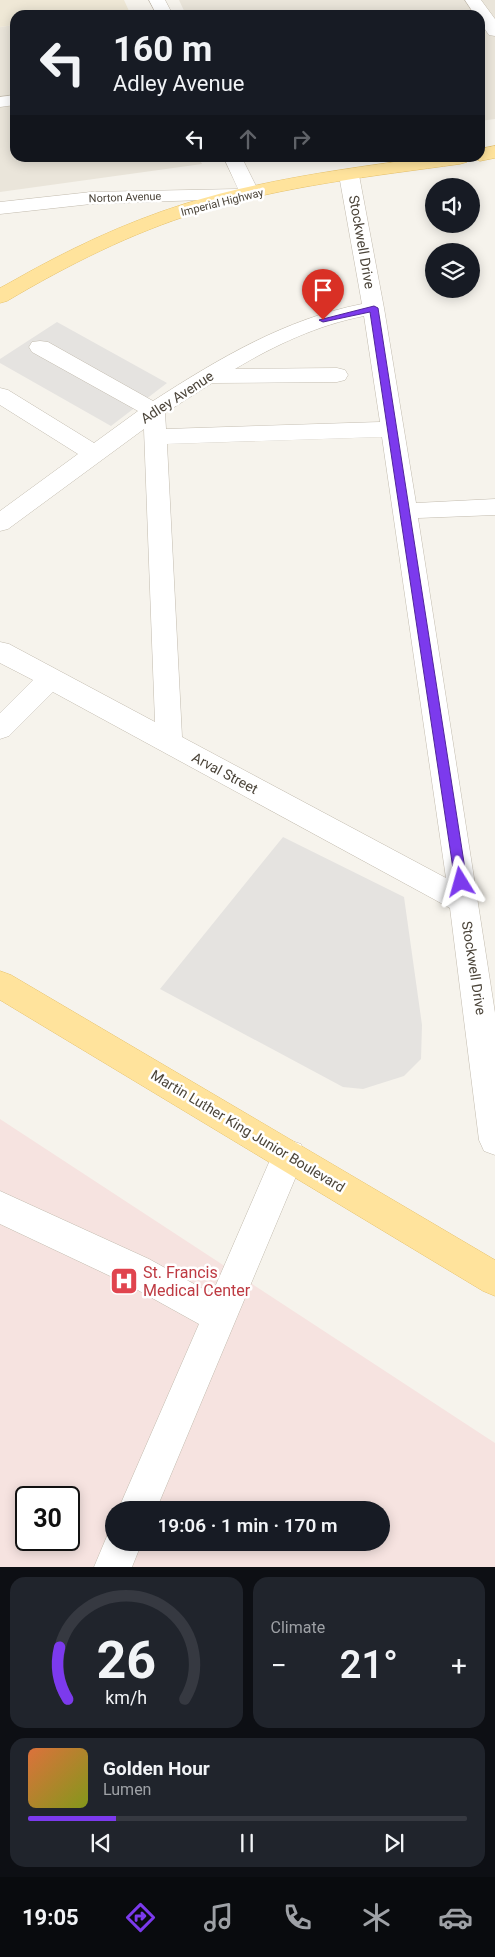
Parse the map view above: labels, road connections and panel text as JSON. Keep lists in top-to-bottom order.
{
  "streets": {
    "main road": ["Imperial Highway", "Martin Luther King Junior Boulevard"],
    "street": [
      "Norton Avenue",
      "Stockwell Drive",
      "Adley Avenue",
      "Arval Street"
    ]
  },
  "crossings": [
    ["Norton Avenue", "Imperial Highway"],
    ["Imperial Highway", "Stockwell Drive"],
    ["Stockwell Drive", "Adley Avenue"],
    ["Stockwell Drive", "Arval Street"]
  ],
  "places": {
    "hospital": ["St. Francis Medical Center"]
  },
  "page": {
    "turn": ["160 m", "Adley Avenue"],
    "limit": "30",
    "trip": "19:06 · 1 min · 170 m",
    "tile": "Climate",
    "heat": ["−", "21°", "+"],
    "song": ["Golden Hour", "Lumen"],
    "tabs": "19:05",
    "gauge": ["26", "km/h"]
  }
}
